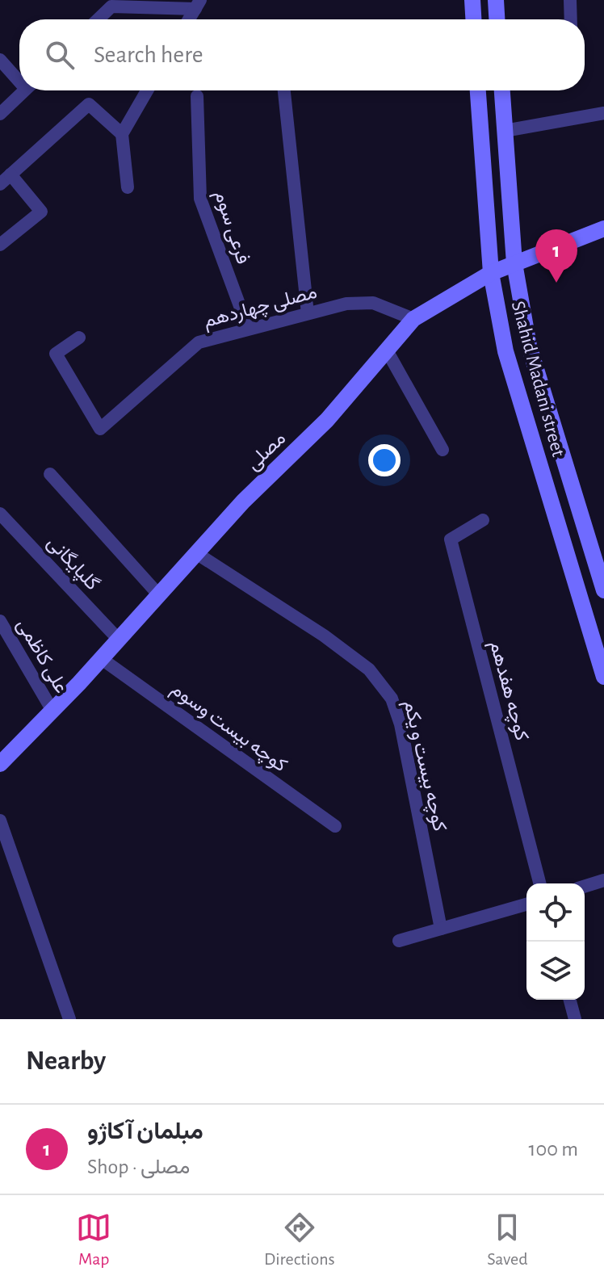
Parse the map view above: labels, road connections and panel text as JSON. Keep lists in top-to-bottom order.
{
  "streets": {
    "main road": ["Shahid Madani street", "مصلی"],
    "street": [
      "فرعی سوم",
      "مصلی چهاردهم",
      "گلپایگانی",
      "علی کاظمی",
      "کوچه هفدهم",
      "کوچه بیست وسوم",
      "کوچه بیست و یکم"
    ]
  },
  "crossings": [
    ["فرعی سوم", "مصلی چهاردهم"],
    ["مصلی چهاردهم", "مصلی"],
    ["Shahid Madani street", "مصلی"],
    ["مصلی", "گلپایگانی"],
    ["مصلی", "علی کاظمی"],
    ["مصلی", "کوچه بیست وسوم"],
    ["مصلی", "کوچه بیست و یکم"]
  ],
  "page": {
    "search": "Search here",
    "pins": "1",
    "heading": "Nearby",
    "list": [
      {
        "mark": "1",
        "name": "مبلمان آکاژو",
        "note": "Shop · مصلی",
        "value": "100 m"
      }
    ],
    "nav": ["Map", "Directions", "Saved"]
  }
}
